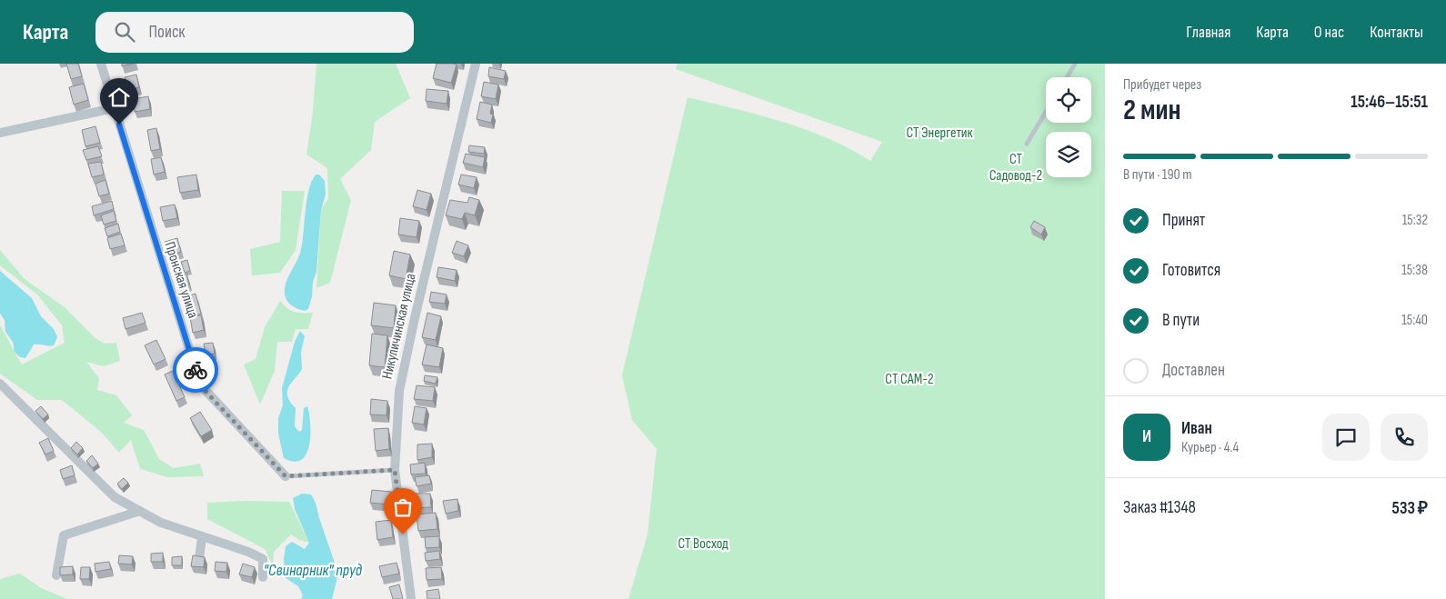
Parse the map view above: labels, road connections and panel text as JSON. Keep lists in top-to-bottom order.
{
  "streets": {
    "street": ["Пронская улица", "Никуличинская улица"]
  },
  "water": ["\"Свинарник\" пруд"],
  "parks": [
    "СТ Энергетик",
    "СТ Садовод-2",
    "СТ САМ-2",
    "СТ Восход"
  ],
  "page": {
    "header": "Карта",
    "search": "Поиск",
    "nav": [
      "Главная",
      "Карта",
      "О нас",
      "Контакты"
    ],
    "heading": ["2 мин", "Прибудет через", "15:46–15:51"],
    "panel": [
      "Иван",
      "Курьер · 4.4",
      "Заказ #1348",
      "533 ₽"
    ],
    "bar": "В пути · 190 m",
    "list": [
      ["Принят", "15:32"],
      ["Готовится", "15:38"],
      ["В пути", "15:40"],
      "Доставлен"
    ],
    "round": "И"
  }
}
